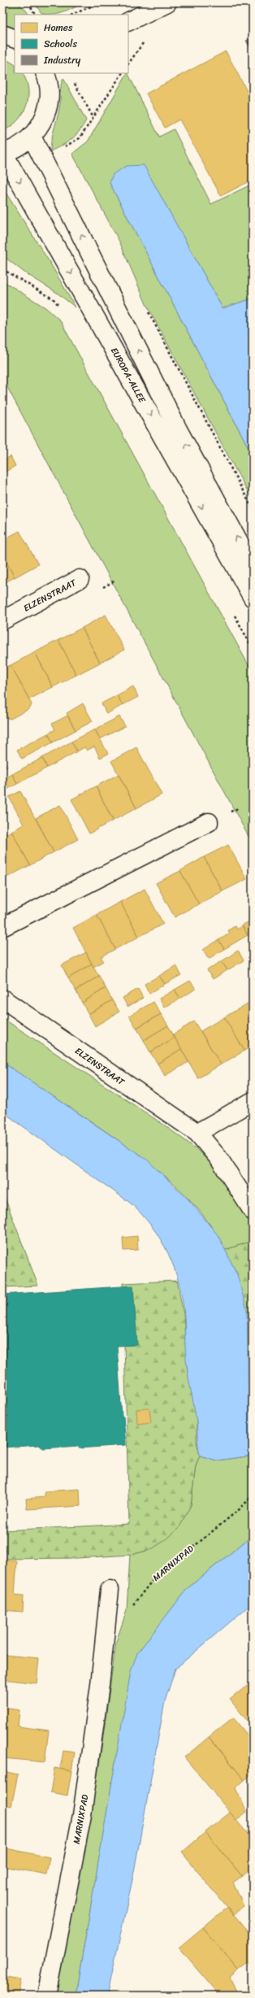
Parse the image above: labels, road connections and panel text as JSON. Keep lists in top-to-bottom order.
{
  "streets": {
    "street": ["EUROPA-ALLEE", "ELZENSTRAAT", "MARNIXPAD"]
  },
  "legend": ["Homes", "Schools", "Industry"]
}
